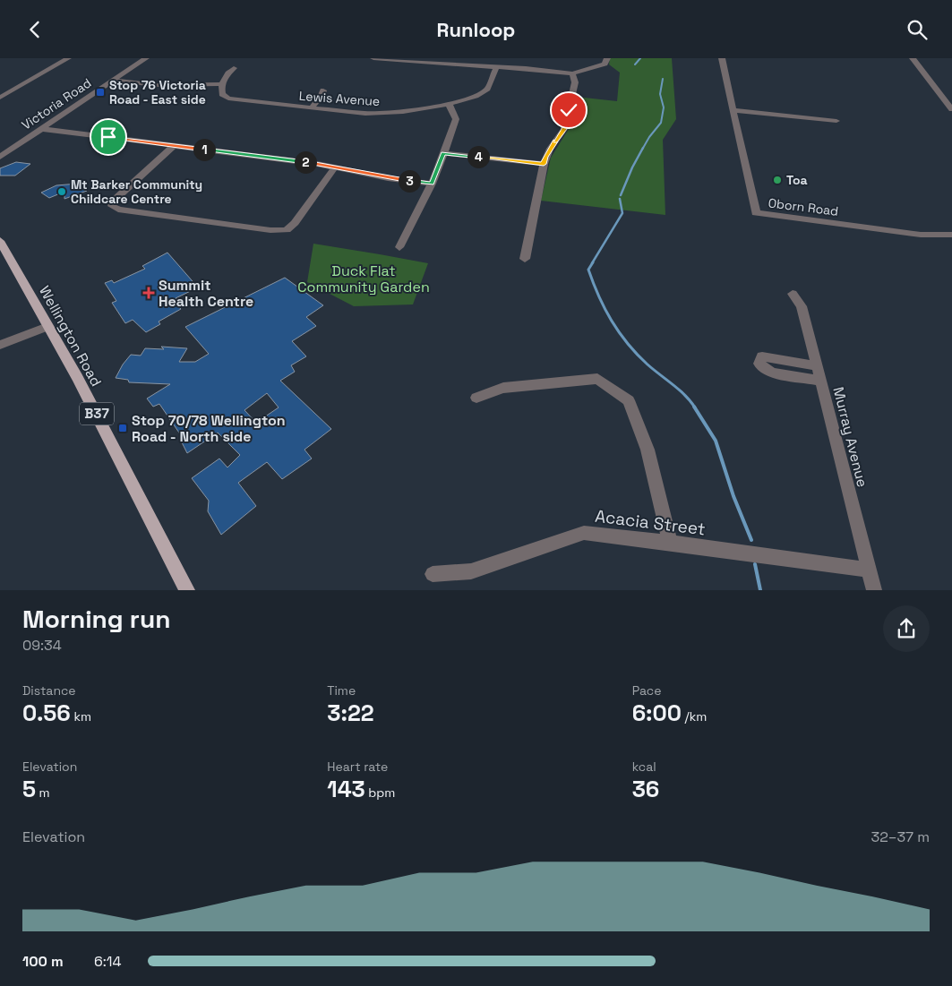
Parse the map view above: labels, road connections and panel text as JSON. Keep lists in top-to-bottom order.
{
  "streets": {
    "main road": ["Wellington Road", "B37"],
    "street": [
      "Lewis Avenue",
      "Victoria Road",
      "Oborn Road",
      "Murray Avenue",
      "Acacia Street"
    ]
  },
  "crossings": [
    ["Murray Avenue", "Acacia Street"]
  ],
  "parks": ["Duck Flat Community Garden"],
  "places": {
    "transit": ["Stop 76 Victoria Road - East side", "Stop 70/78 Wellington Road - North side"],
    "other": ["Toa", "Mt Barker Community Childcare Centre"],
    "health": ["Summit Health Centre"]
  },
  "page": {
    "header": "Runloop",
    "pins": [
      "1",
      "4",
      "2",
      "3"
    ],
    "heading": ["Morning run", "09:34"],
    "stats": [
      ["Distance", "0.56 km"],
      ["Time", "3:22"],
      ["Pace", "6:00 /km"],
      ["Elevation", "5 m"],
      ["Heart rate", "143 bpm"],
      ["kcal", "36"]
    ],
    "chart": ["Elevation", "32–37 m"],
    "list": [
      {
        "name": "100 m",
        "note": "6:14"
      }
    ]
  }
}
